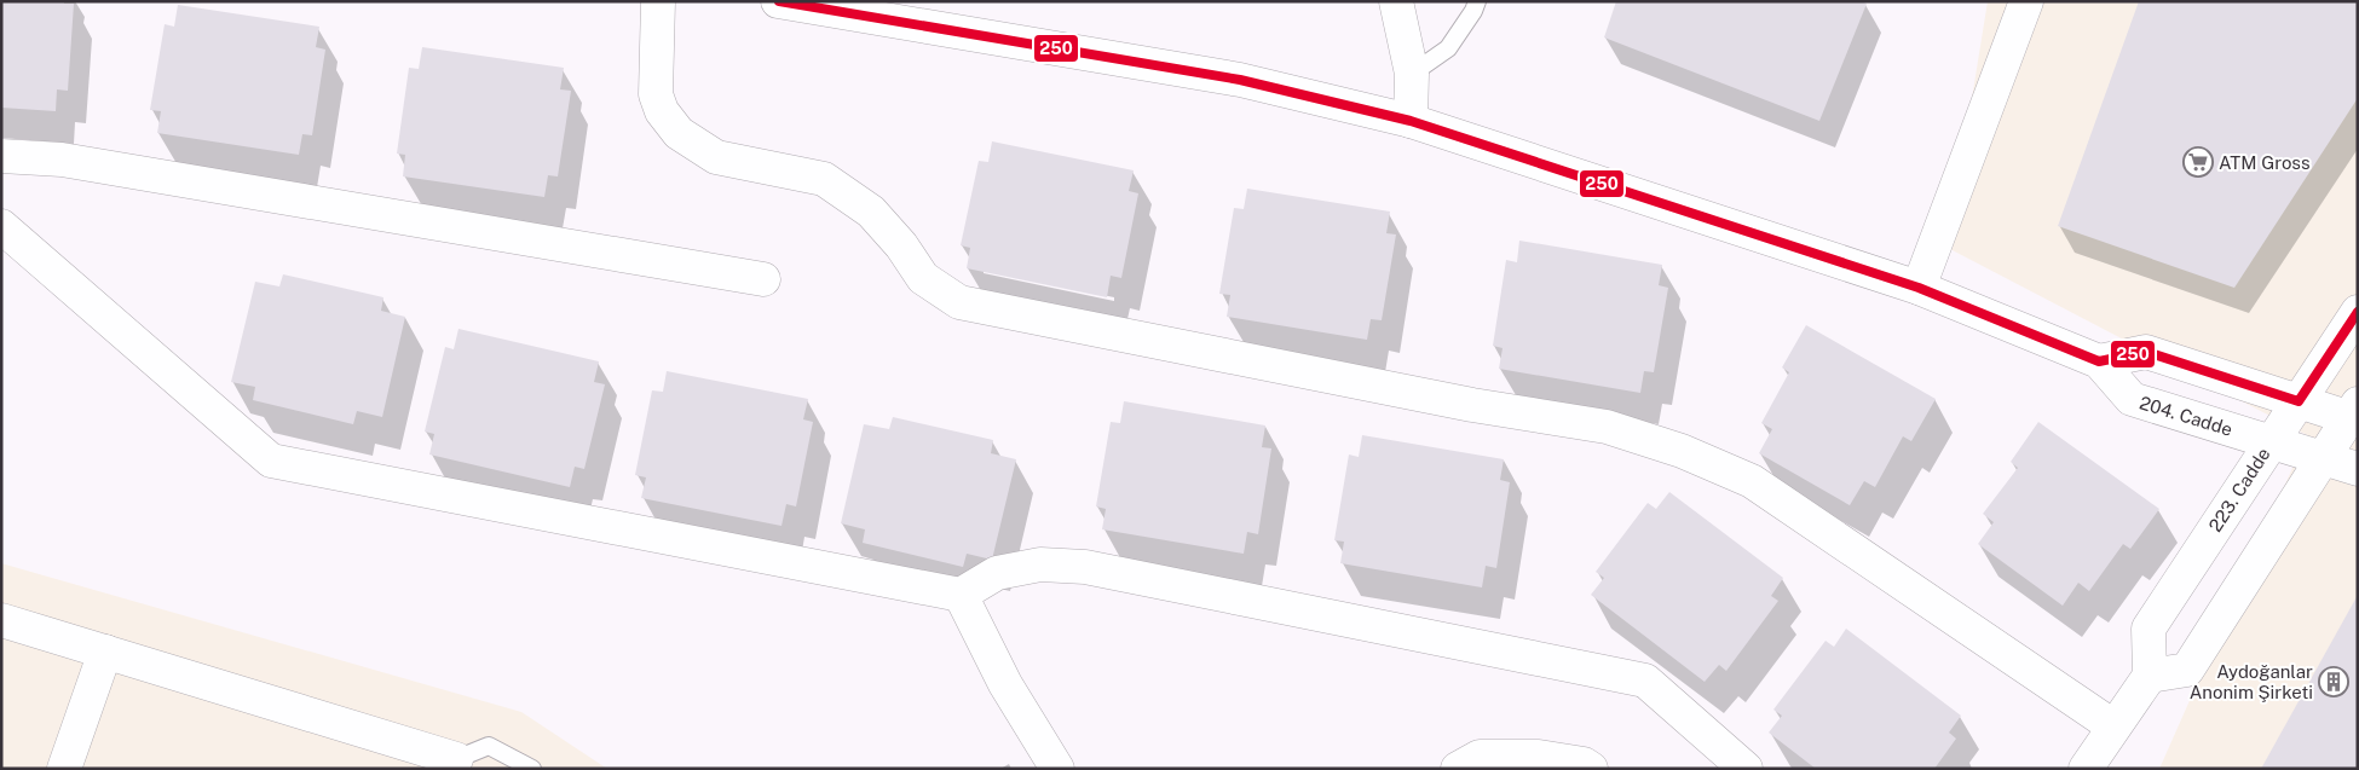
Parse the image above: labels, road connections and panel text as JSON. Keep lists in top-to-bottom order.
{
  "streets": {
    "street": ["204. Cadde", "223. Cadde"]
  },
  "crossings": [
    ["204. Cadde", "223. Cadde"]
  ],
  "places": {
    "supermarket": ["ATM Gross"],
    "building": ["Aydoğanlar Anonim Şirketi"]
  },
  "lines": ["transit line 250"]
}
